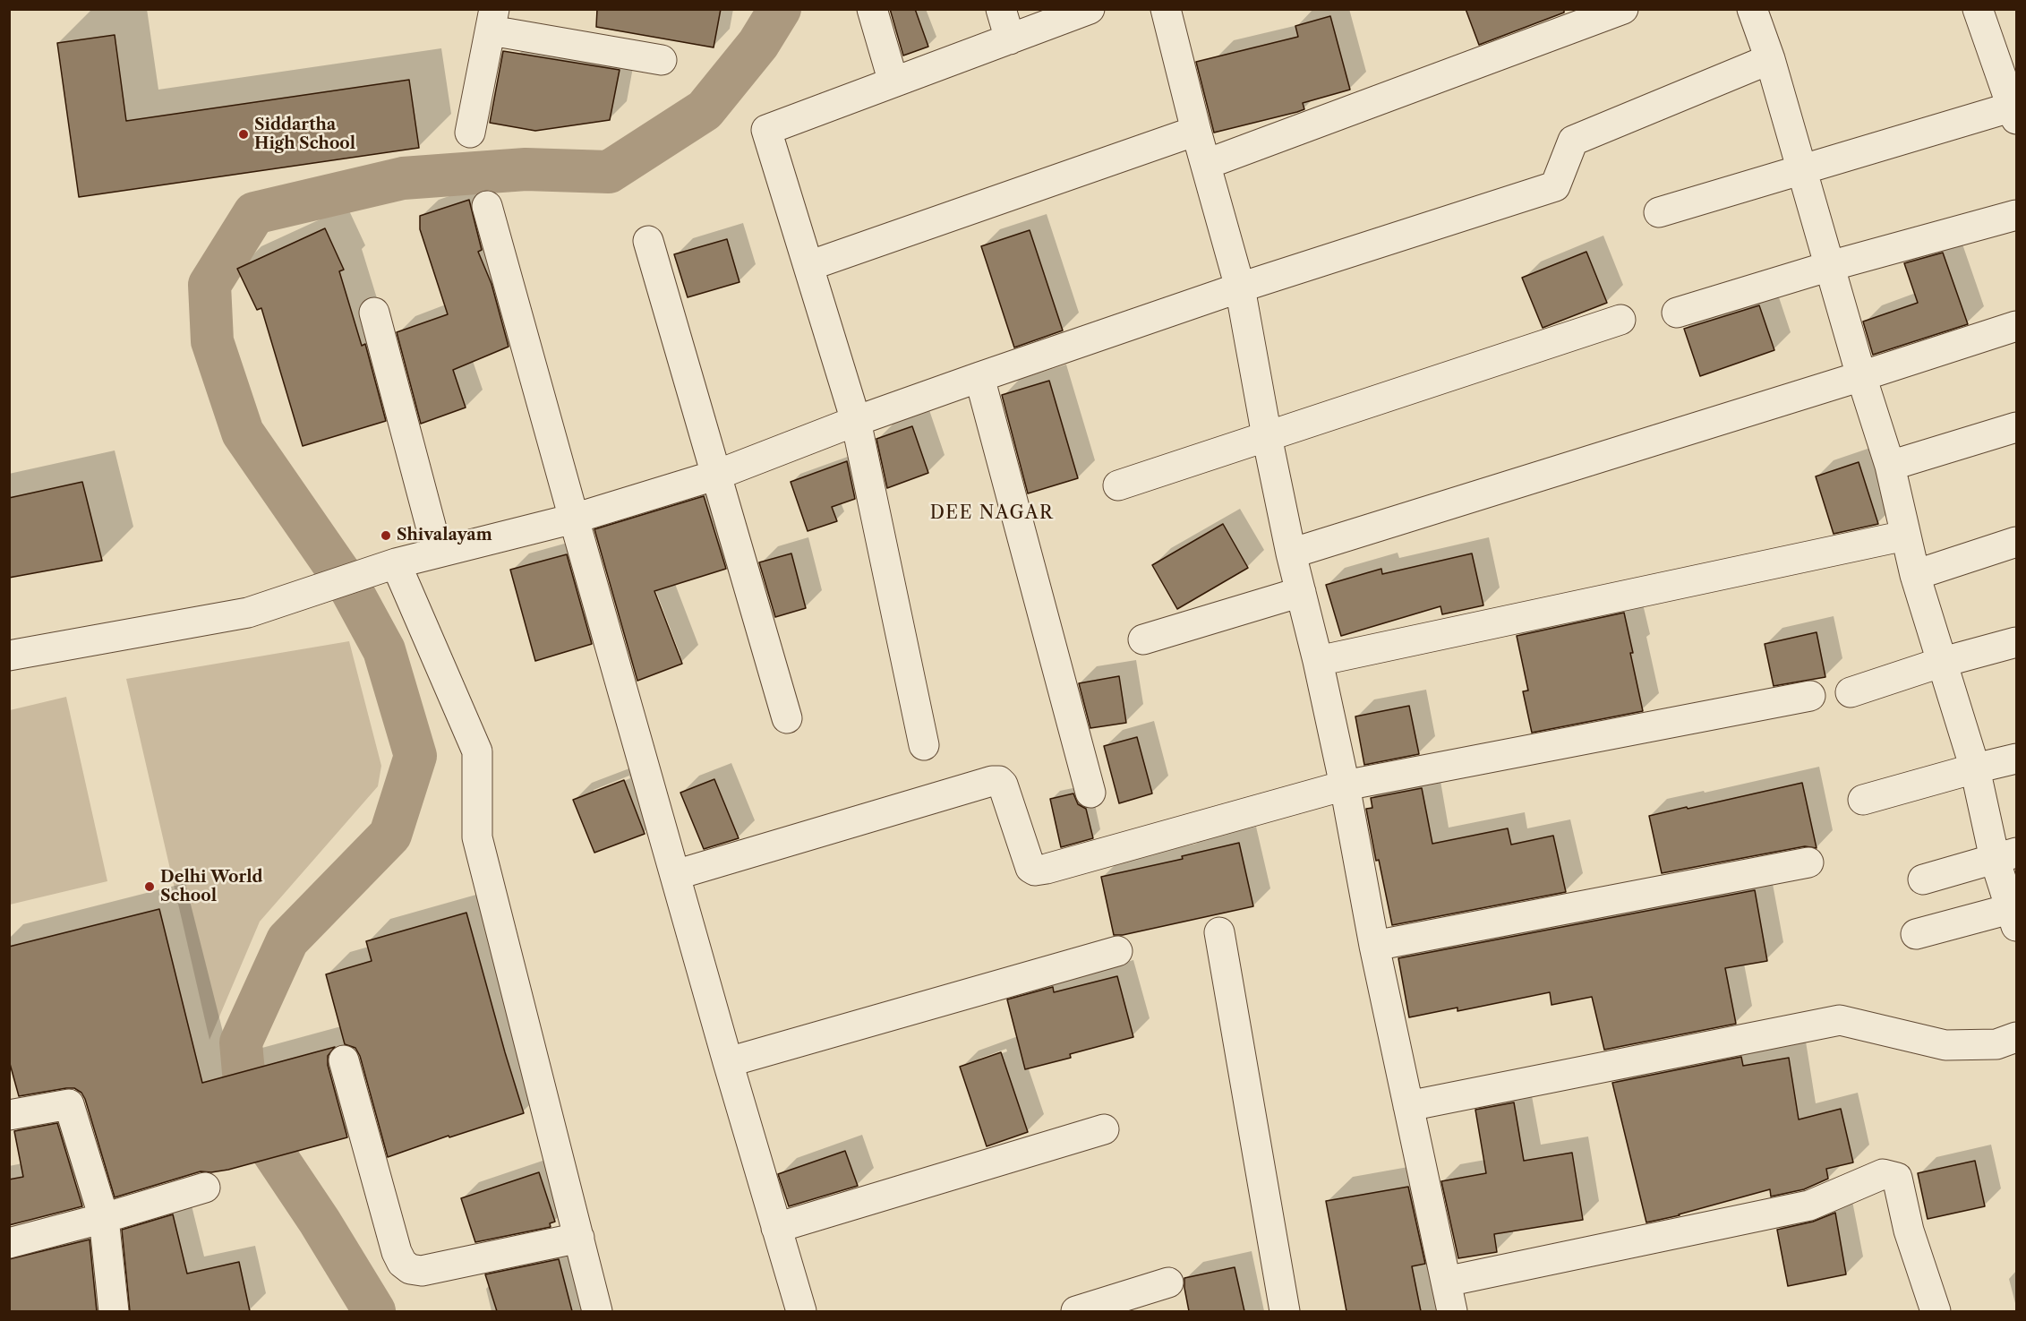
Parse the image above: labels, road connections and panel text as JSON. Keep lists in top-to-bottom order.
{
  "districts": ["DEE NAGAR"],
  "places": ["Siddartha High School", "Shivalayam", "Delhi World School"]
}
